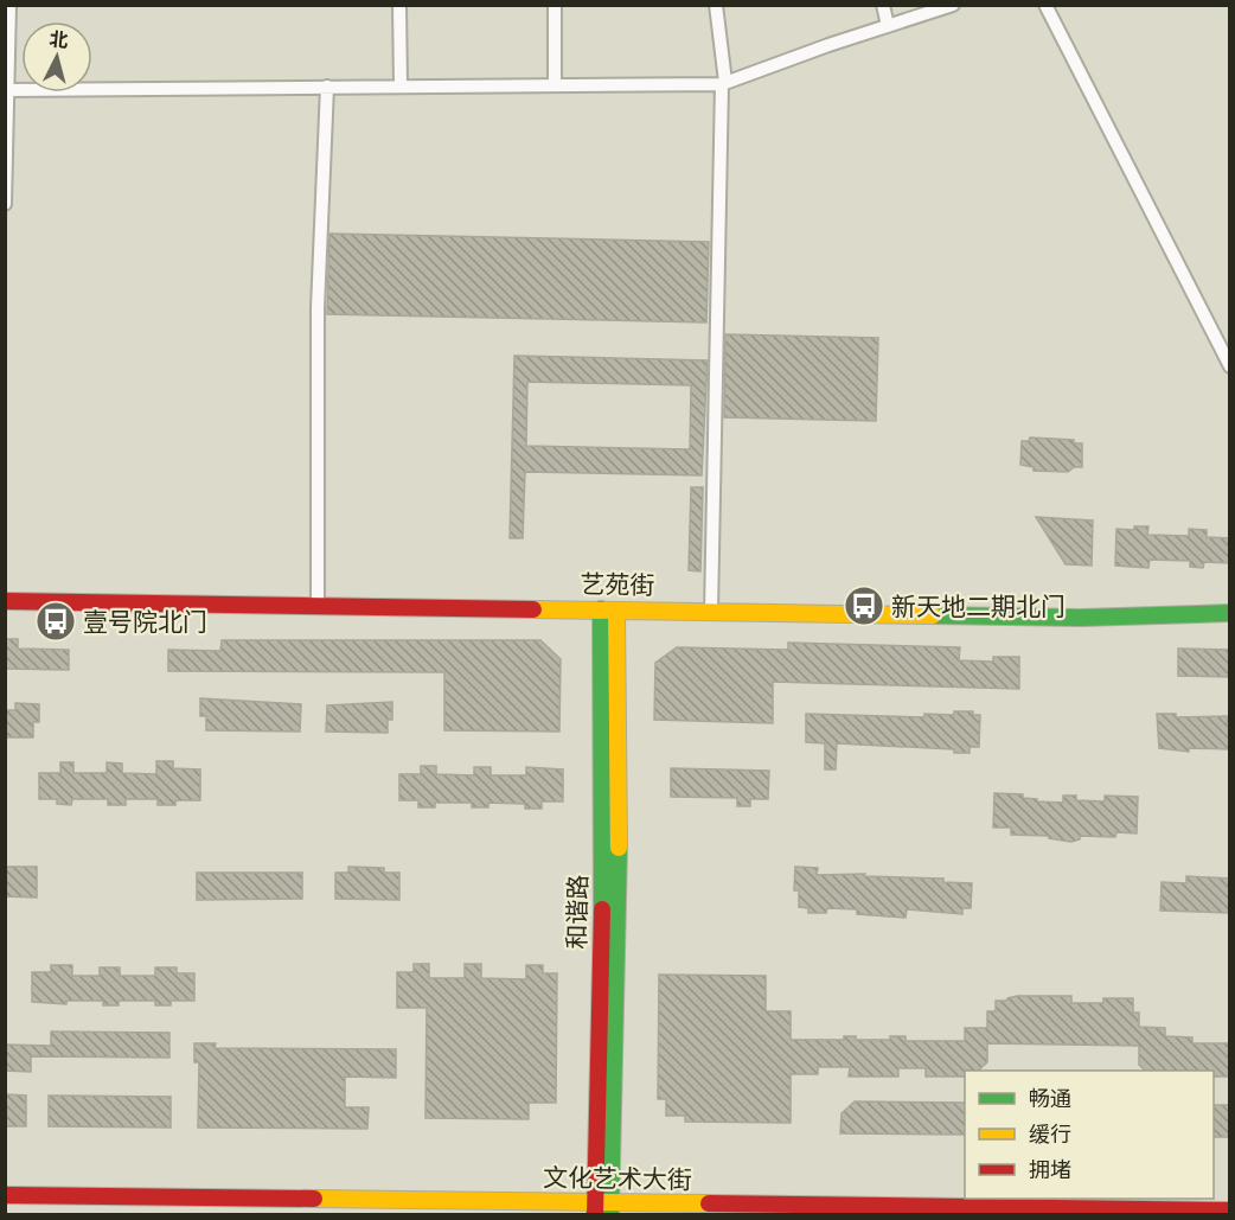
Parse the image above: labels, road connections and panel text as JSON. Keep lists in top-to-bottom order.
{
  "streets": {
    "street": ["艺苑街", "和谐路", "文化艺术大街"]
  },
  "crossings": [
    ["艺苑街", "和谐路"],
    ["和谐路", "文化艺术大街"]
  ],
  "places": {
    "bus stop": ["新天地二期北门", "壹号院北门"]
  },
  "legend": ["畅通", "缓行", "拥堵"],
  "north": "top"
}
